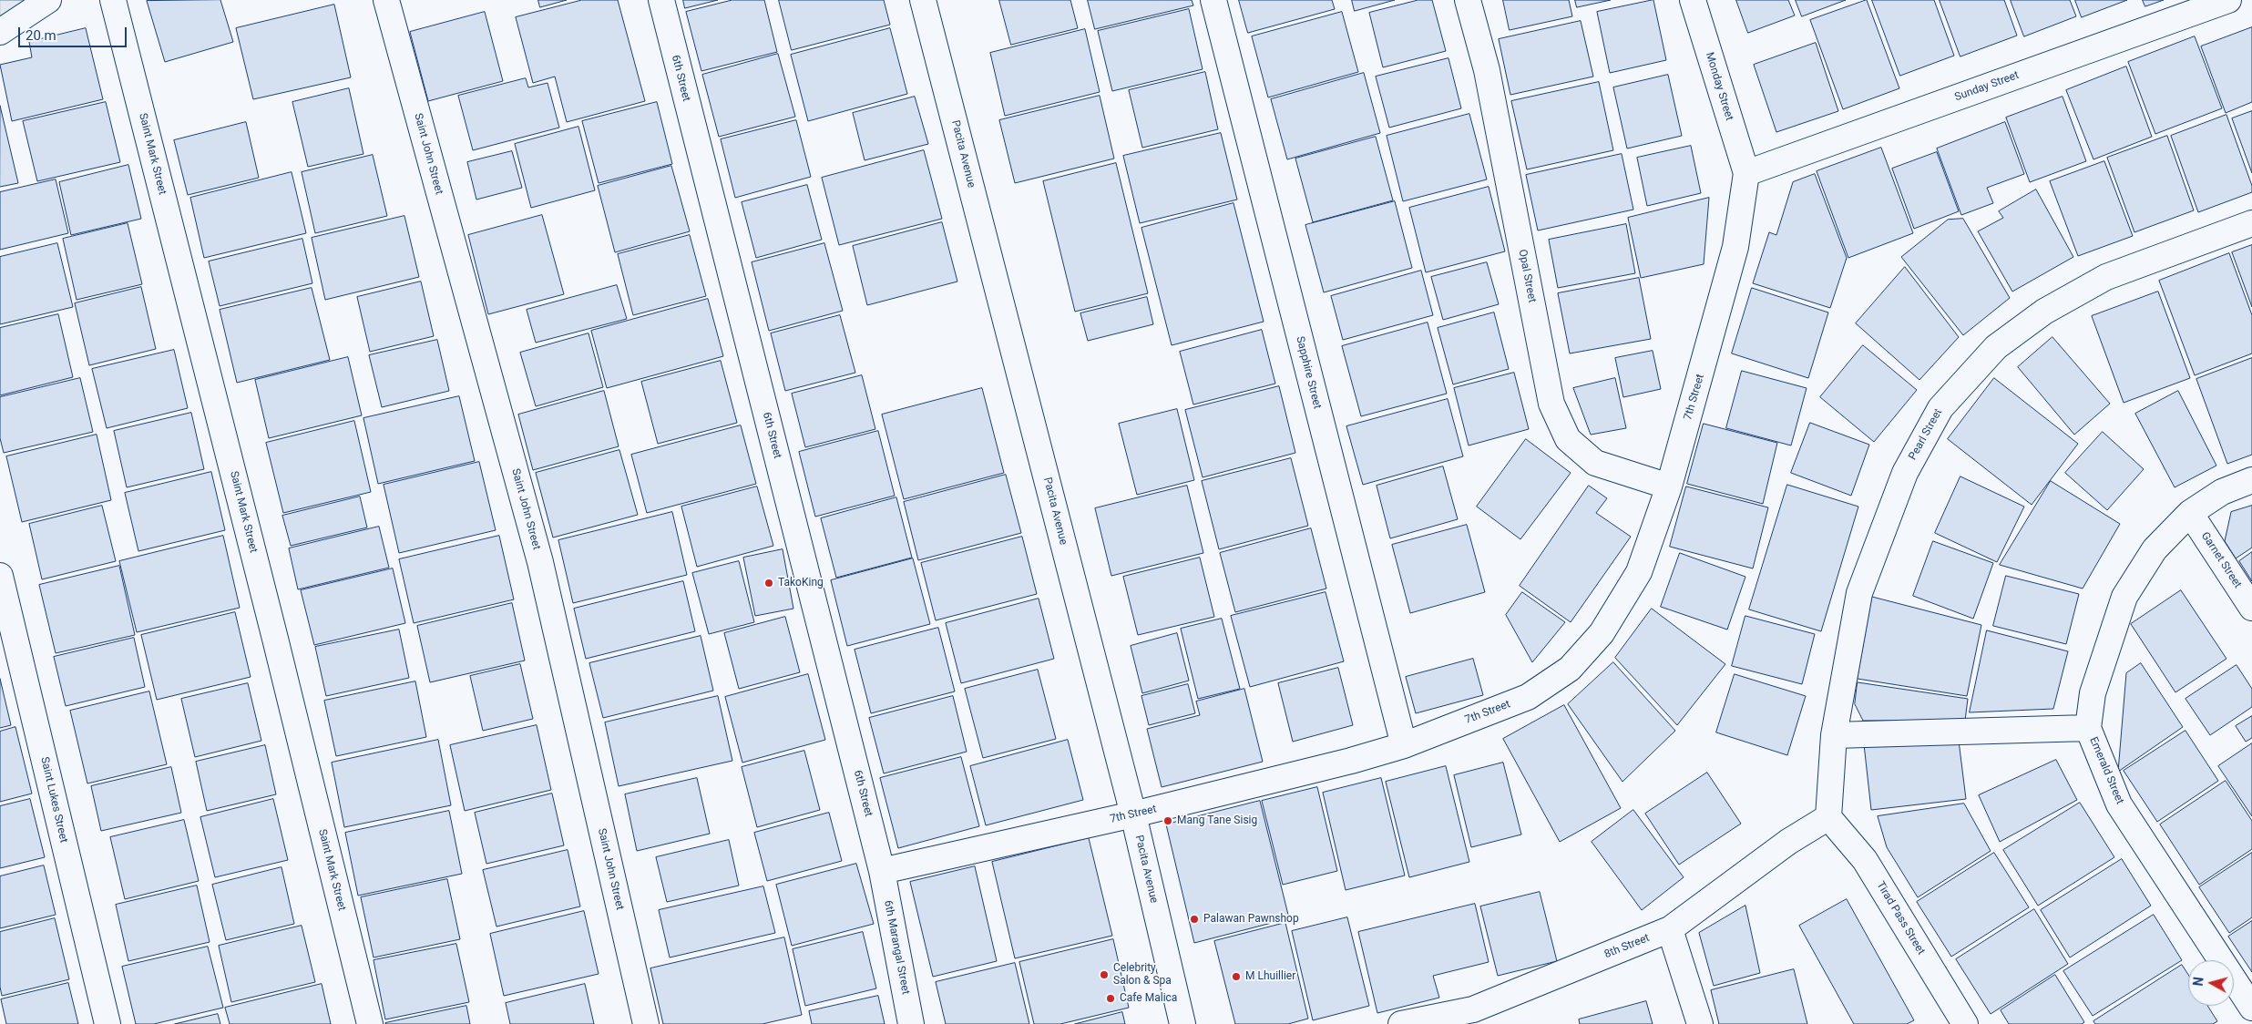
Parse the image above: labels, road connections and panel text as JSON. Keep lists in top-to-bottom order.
{
  "streets": {
    "street": [
      "6th Street",
      "Monday Street",
      "Sunday Street",
      "Saint Mark Street",
      "Saint John Street",
      "Pacita Avenue",
      "Opal Street",
      "Sapphire Street",
      "7th Street",
      "Pearl Street",
      "Garnet Street",
      "Emerald Street",
      "Saint Lukes Street",
      "Tirad Pass Street",
      "8th Street",
      "6th Marangal Street"
    ]
  },
  "crossings": [
    ["6th Street", "7th Street"],
    ["6th Street", "6th Marangal Street"],
    ["Monday Street", "Sunday Street"],
    ["Monday Street", "7th Street"],
    ["Sunday Street", "7th Street"],
    ["Pacita Avenue", "7th Street"],
    ["Opal Street", "7th Street"],
    ["Sapphire Street", "7th Street"],
    ["7th Street", "6th Marangal Street"],
    ["Pearl Street", "Tirad Pass Street"],
    ["Pearl Street", "8th Street"],
    ["Garnet Street", "Emerald Street"],
    ["Tirad Pass Street", "8th Street"]
  ],
  "places": [
    "TakoKing",
    "Mang Tane Sisig",
    "Palawan Pawnshop",
    "Celebrity Salon & Spa",
    "M Lhuillier",
    "Cafe Malica"
  ],
  "scale_bar": "20 m",
  "north": "left"
}
